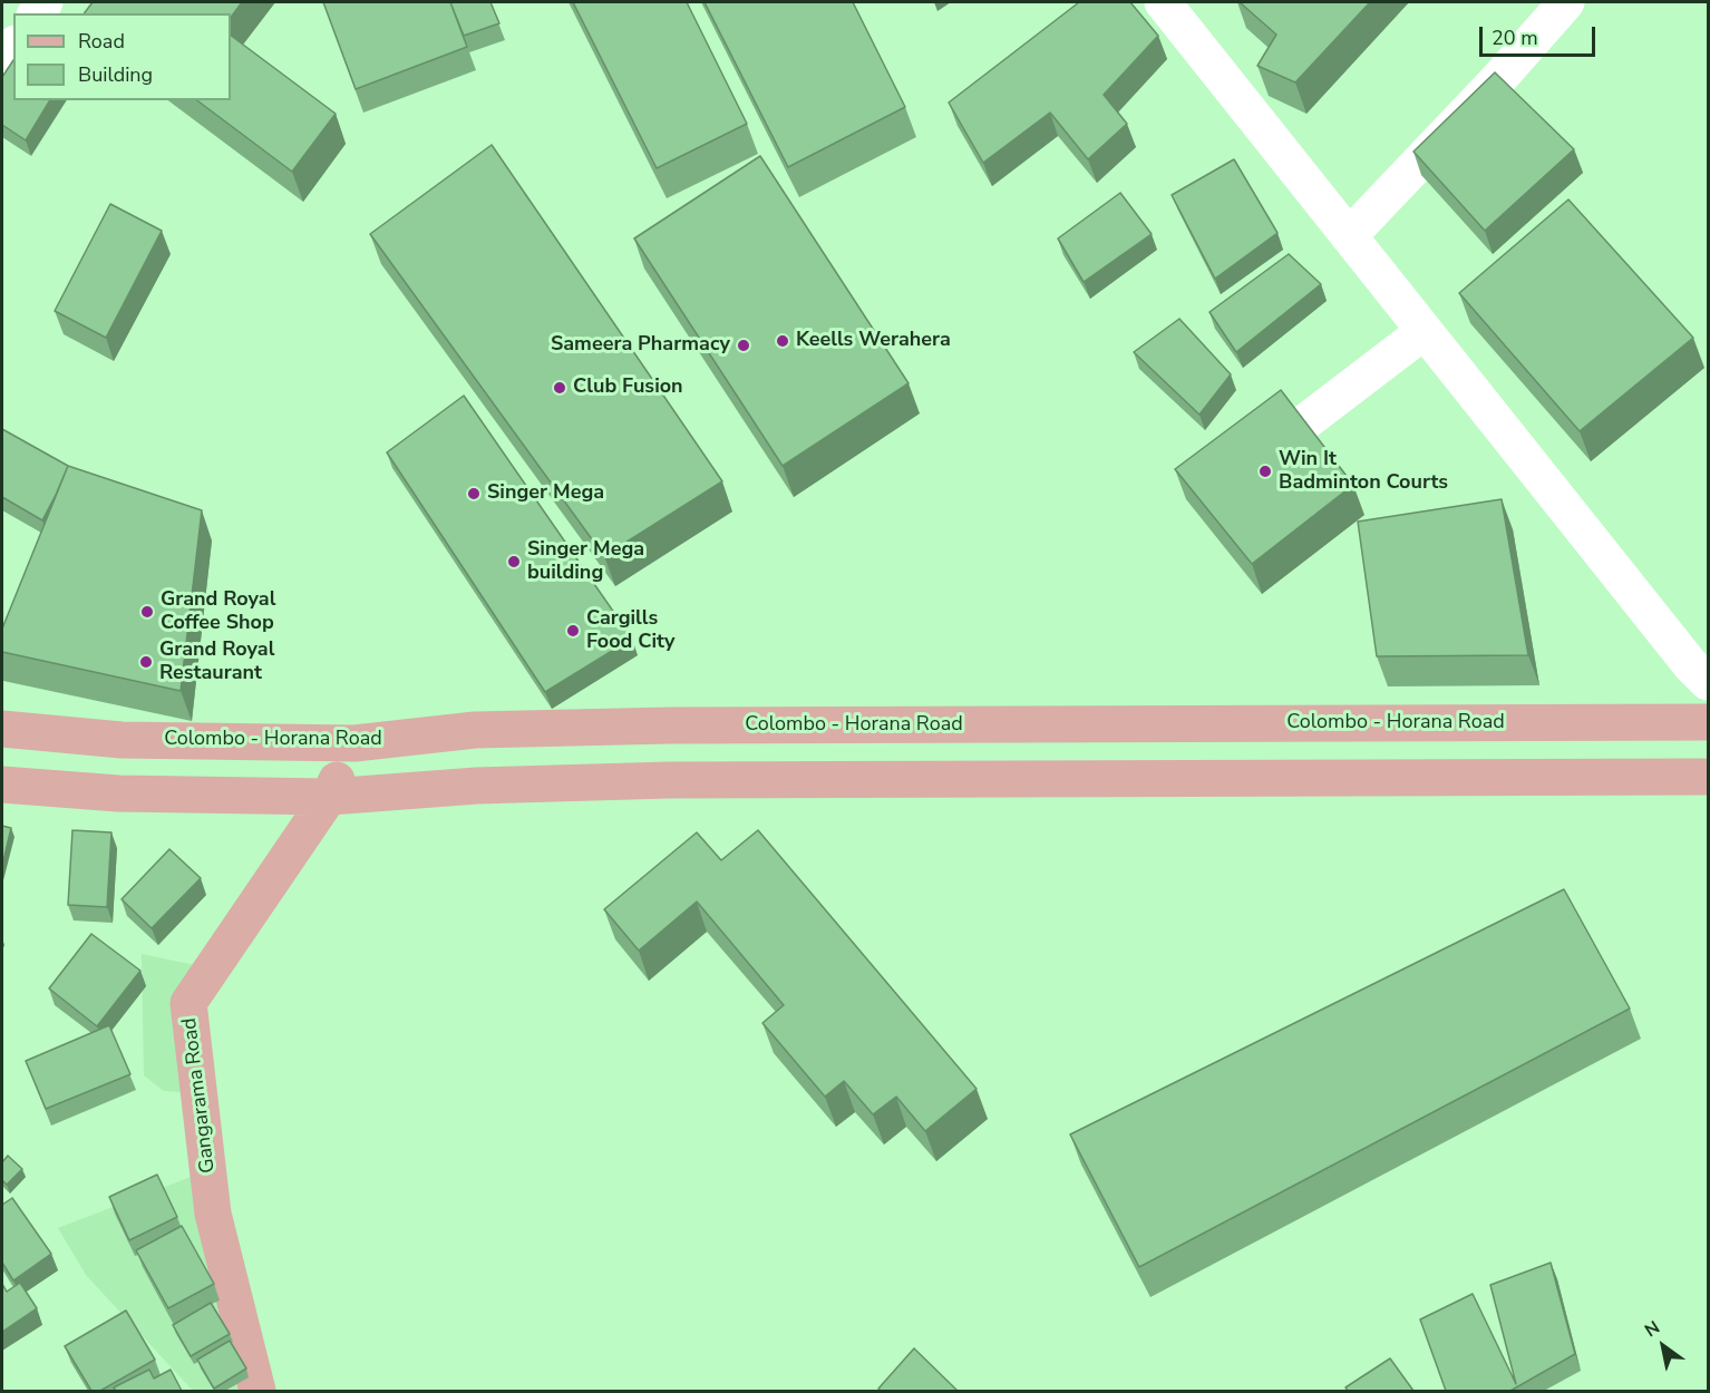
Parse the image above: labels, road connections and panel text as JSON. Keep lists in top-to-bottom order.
{
  "streets": {
    "main road": ["Colombo - Horana Road", "Gangarama Road"]
  },
  "crossings": [
    ["Colombo - Horana Road", "Gangarama Road"]
  ],
  "places": [
    "Keells Werahera",
    "Sameera Pharmacy",
    "Club Fusion",
    "Win It Badminton Courts",
    "Singer Mega",
    "Singer Mega building",
    "Grand Royal Coffee Shop",
    "Cargills Food City",
    "Grand Royal Restaurant"
  ],
  "legend": ["Road", "Building"],
  "scale_bar": "20 m",
  "north": "top left"
}
